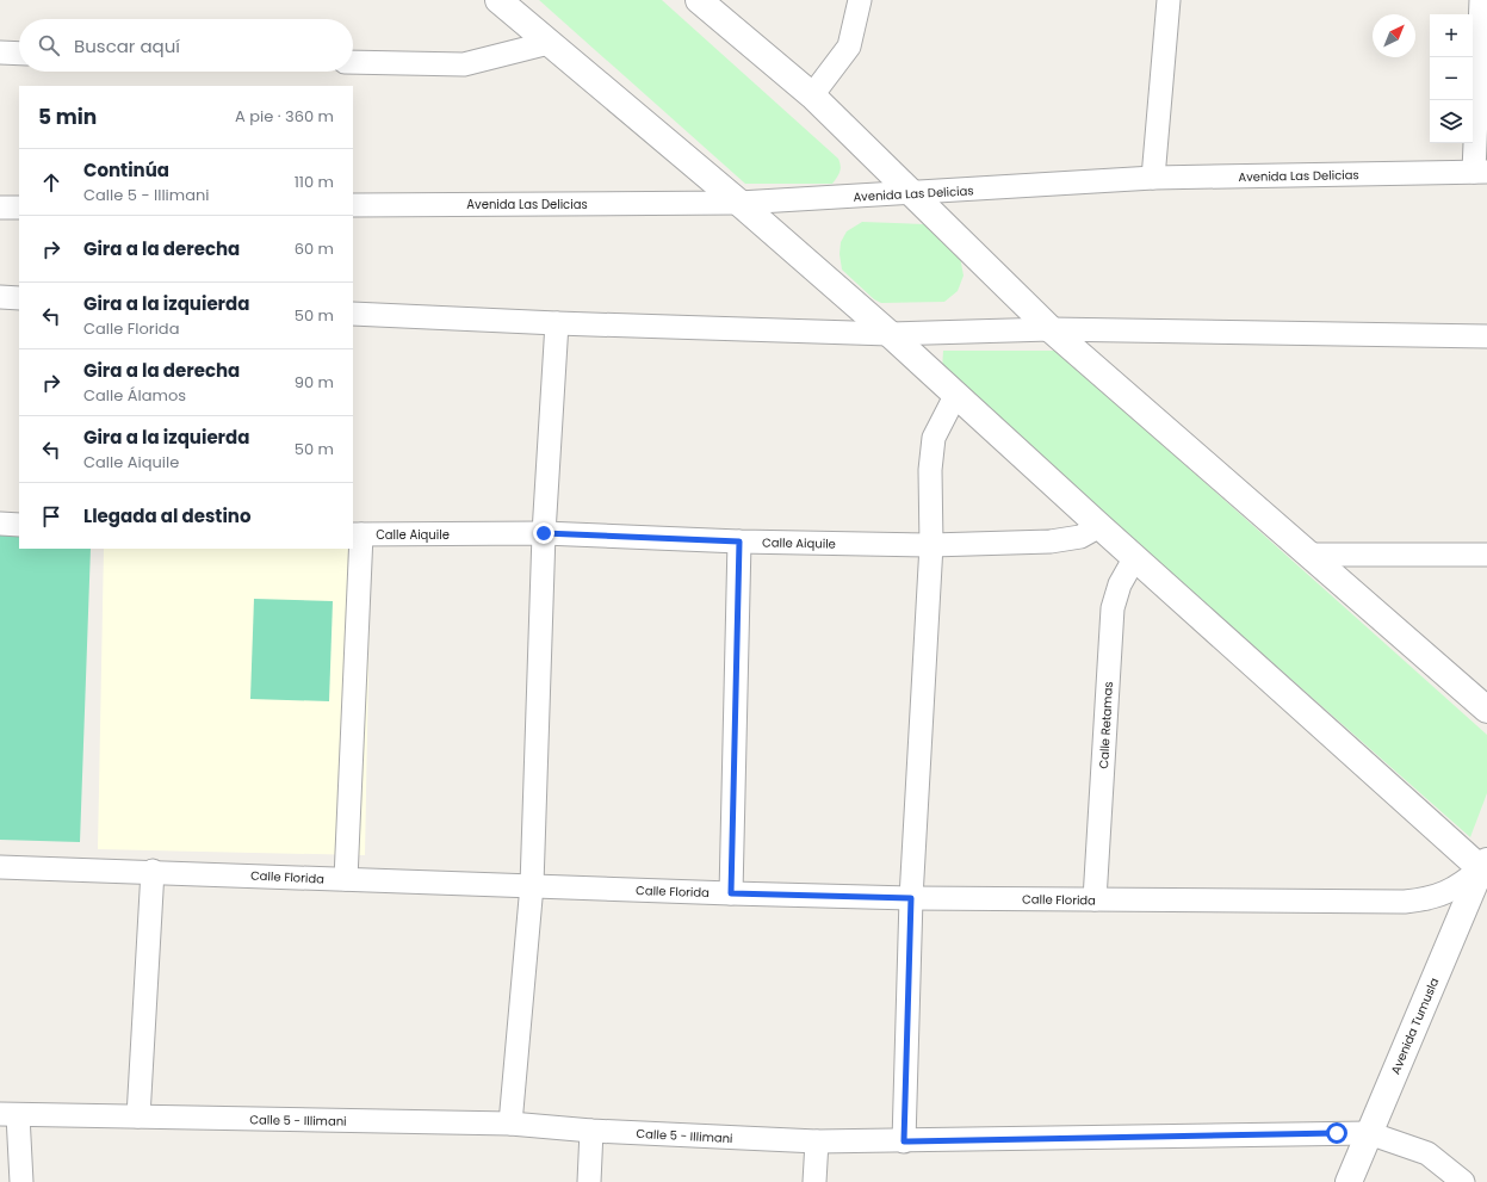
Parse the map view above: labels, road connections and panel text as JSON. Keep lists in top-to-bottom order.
{
  "streets": {
    "street": [
      "Avenida Las Delicias",
      "Calle Aiquile",
      "Calle Retamas",
      "Calle Florida",
      "Avenida Tumusla",
      "Calle 5 - Illimani"
    ]
  },
  "crossings": [
    ["Calle Retamas", "Calle Florida"],
    ["Calle Florida", "Avenida Tumusla"],
    ["Avenida Tumusla", "Calle 5 - Illimani"]
  ],
  "north": "top right",
  "page": {
    "map_buttons": ["+", "−"],
    "search": "Buscar aquí",
    "heading": ["5 min", "A pie · 360 m"],
    "list": [
      ["Continúa", "Calle 5 - Illimani", "110 m"],
      ["Gira a la derecha", "60 m"],
      ["Gira a la izquierda", "Calle Florida", "50 m"],
      ["Gira a la derecha", "Calle Álamos", "90 m"],
      ["Gira a la izquierda", "Calle Aiquile", "50 m"],
      "Llegada al destino"
    ]
  }
}
